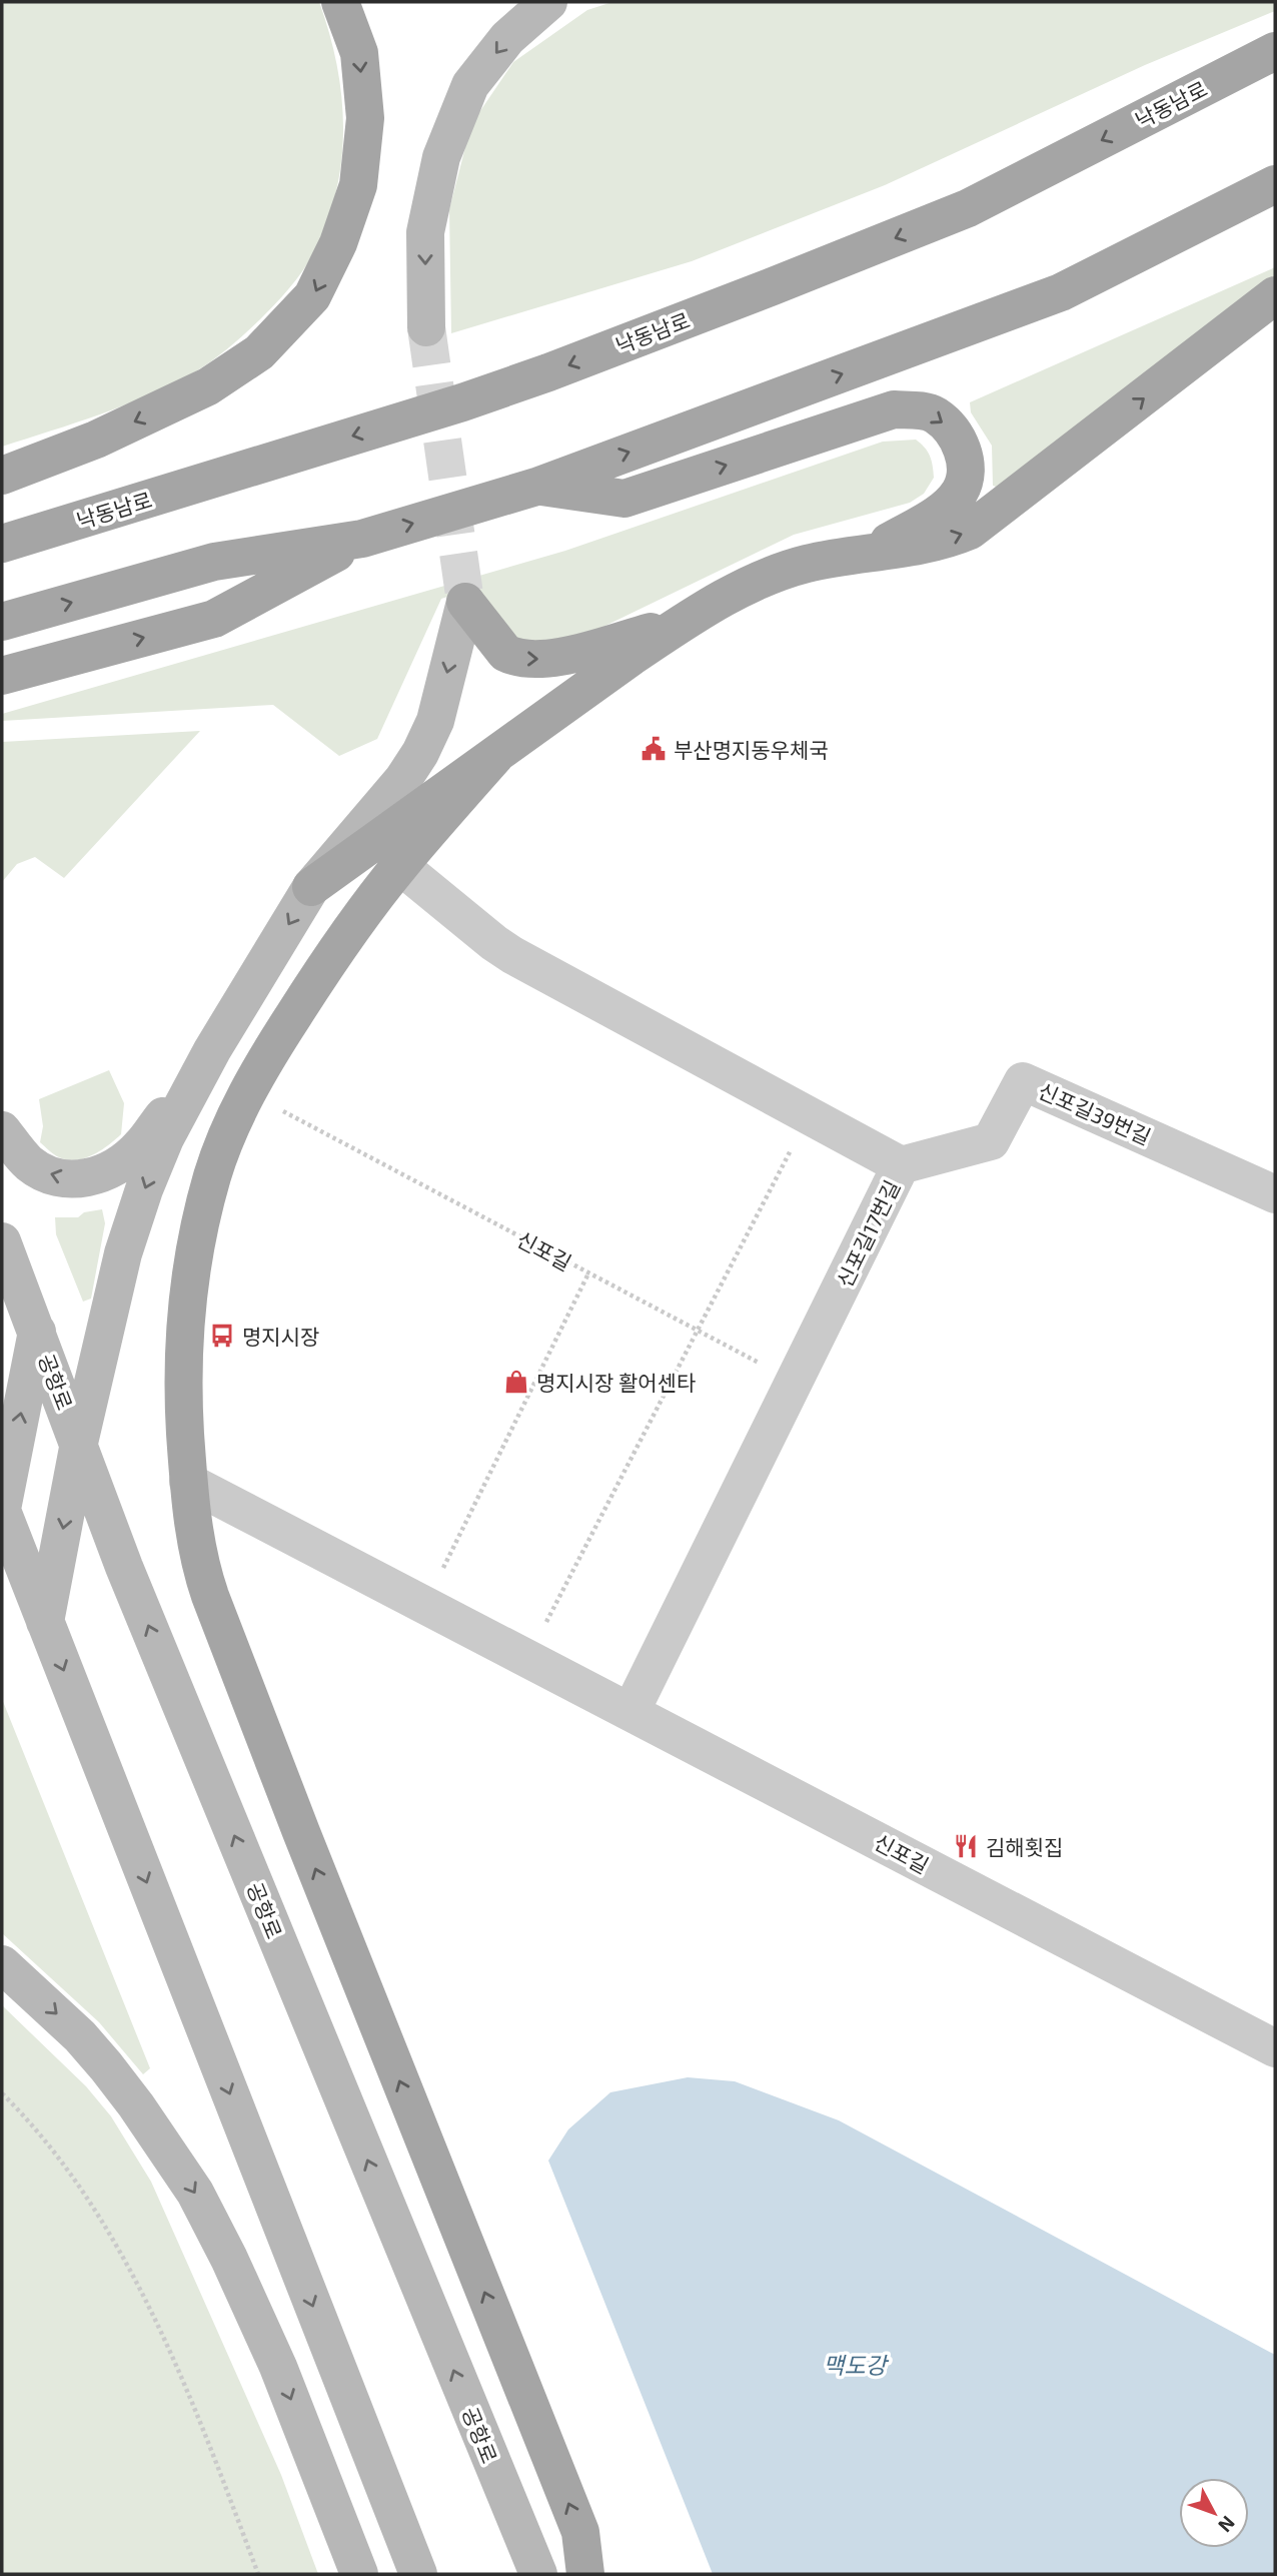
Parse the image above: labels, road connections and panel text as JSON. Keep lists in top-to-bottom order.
{
  "streets": {
    "main road": ["낙동남로", "공항로"],
    "street": ["신포길39번길", "신포길17번길", "신포길"]
  },
  "crossings": [
    ["신포길39번길", "신포길17번길"],
    ["신포길17번길", "신포길"]
  ],
  "water": ["맥도강"],
  "places": {
    "public building": ["부산명지동우체국"],
    "bus stop": ["명지시장"],
    "shop": ["명지시장 활어센타"],
    "restaurant": ["김해횟집"]
  },
  "north": "bottom right"
}
